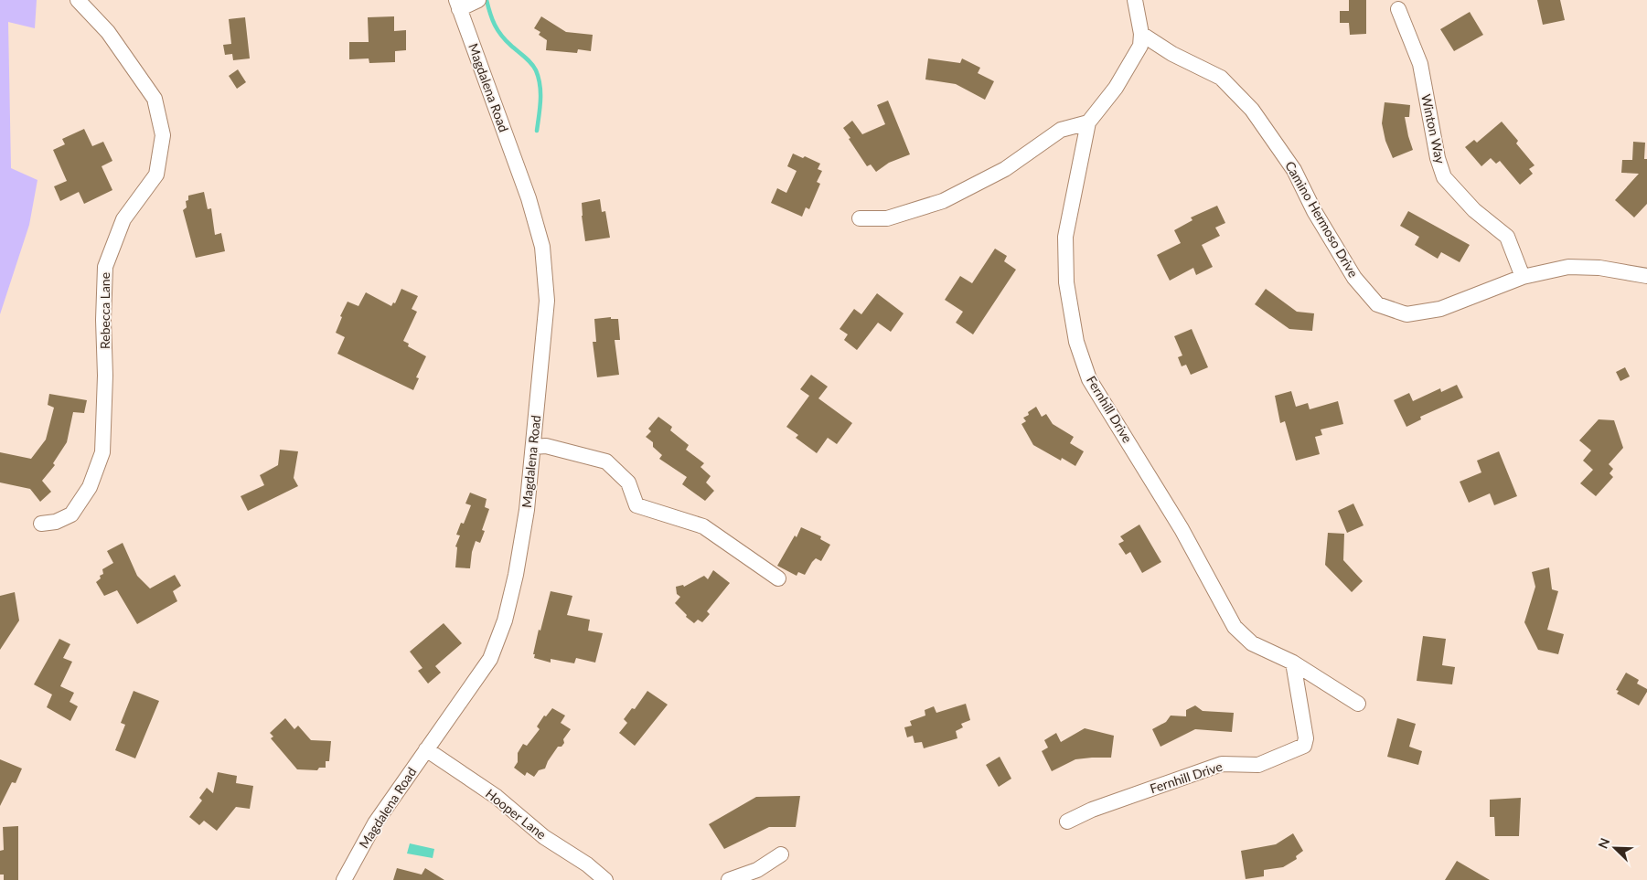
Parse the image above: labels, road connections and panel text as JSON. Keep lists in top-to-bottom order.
{
  "streets": {
    "street": [
      "Magdalena Road",
      "Winton Way",
      "Camino Hermoso Drive",
      "Rebecca Lane",
      "Fernhill Drive",
      "Hooper Lane"
    ]
  },
  "crossings": [
    ["Magdalena Road", "Hooper Lane"],
    ["Winton Way", "Camino Hermoso Drive"],
    ["Camino Hermoso Drive", "Fernhill Drive"]
  ],
  "north": "top left"
}
